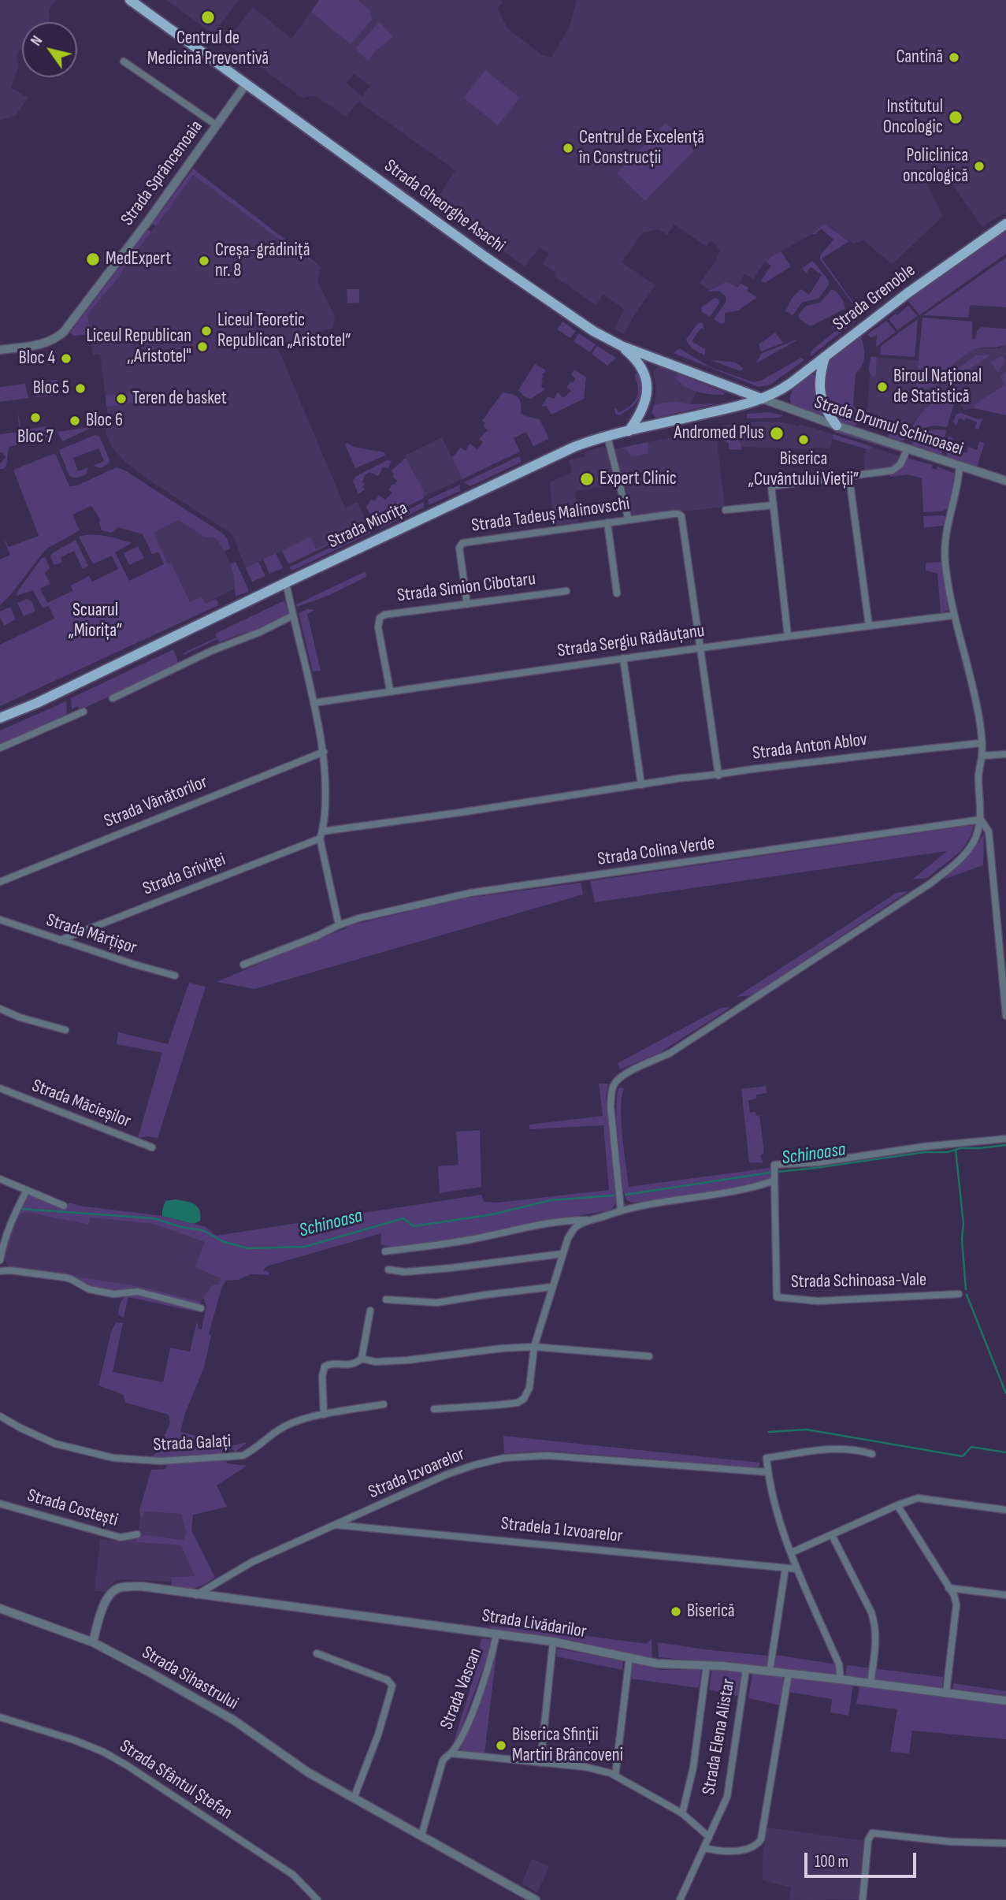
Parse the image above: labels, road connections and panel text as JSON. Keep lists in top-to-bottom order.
{
  "streets": {
    "main road": ["Strada Gheorghe Asachi", "Strada Grenoble", "Strada Miorița"],
    "street": [
      "Strada Sprâncenoaia",
      "Strada Drumul Schinoasei",
      "Strada Tadeuș Malinovschi",
      "Strada Simion Cibotaru",
      "Strada Sergiu Rădăuțanu",
      "Strada Anton Ablov",
      "Strada Vânătorilor",
      "Strada Colina Verde",
      "Strada Griviței",
      "Strada Mărțișor",
      "Strada Măcieșilor",
      "Strada Schinoasa-Vale",
      "Strada Galați",
      "Strada Izvoarelor",
      "Strada Costești",
      "Stradela 1 Izvoarelor",
      "Strada Livădarilor",
      "Strada Sihastrului",
      "Strada Vascan",
      "Strada Elena Alistar",
      "Strada Sfântul Ștefan"
    ]
  },
  "crossings": [
    ["Strada Sprâncenoaia", "Strada Gheorghe Asachi"],
    ["Strada Gheorghe Asachi", "Strada Grenoble"],
    ["Strada Gheorghe Asachi", "Strada Drumul Schinoasei"],
    ["Strada Gheorghe Asachi", "Strada Miorița"],
    ["Strada Grenoble", "Strada Drumul Schinoasei"],
    ["Strada Grenoble", "Strada Miorița"],
    ["Strada Drumul Schinoasei", "Strada Miorița"],
    ["Strada Tadeuș Malinovschi", "Strada Simion Cibotaru"],
    ["Strada Tadeuș Malinovschi", "Strada Sergiu Rădăuțanu"],
    ["Strada Simion Cibotaru", "Strada Sergiu Rădăuțanu"],
    ["Strada Anton Ablov", "Strada Griviței"],
    ["Strada Griviței", "Strada Mărțișor"],
    ["Strada Izvoarelor", "Stradela 1 Izvoarelor"],
    ["Strada Izvoarelor", "Strada Livădarilor"],
    ["Strada Livădarilor", "Strada Sihastrului"],
    ["Strada Livădarilor", "Strada Vascan"],
    ["Strada Livădarilor", "Strada Elena Alistar"]
  ],
  "water": ["Schinoasa"],
  "parks": ["Scuarul „Miorița”"],
  "places": [
    "Centrul de Medicină Preventivă",
    "Cantină",
    "Institutul Oncologic",
    "Centrul de Excelență în Construcții",
    "Policlinica oncologică",
    "MedExpert",
    "Creșa-grădiniță nr. 8",
    "Liceul Teoretic Republican „Aristotel”",
    "Liceul Republican ,,Aristotel\"",
    "Bloc 4",
    "Biroul Național de Statistică",
    "Bloc 5",
    "Teren de basket",
    "Bloc 7",
    "Bloc 6",
    "Andromed Plus",
    "Biserica „Cuvântului Vieții”",
    "Expert Clinic",
    "Biserică",
    "Biserica Sfinții Martiri Brâncoveni"
  ],
  "scale_bar": "100 m",
  "north": "top left"
}
